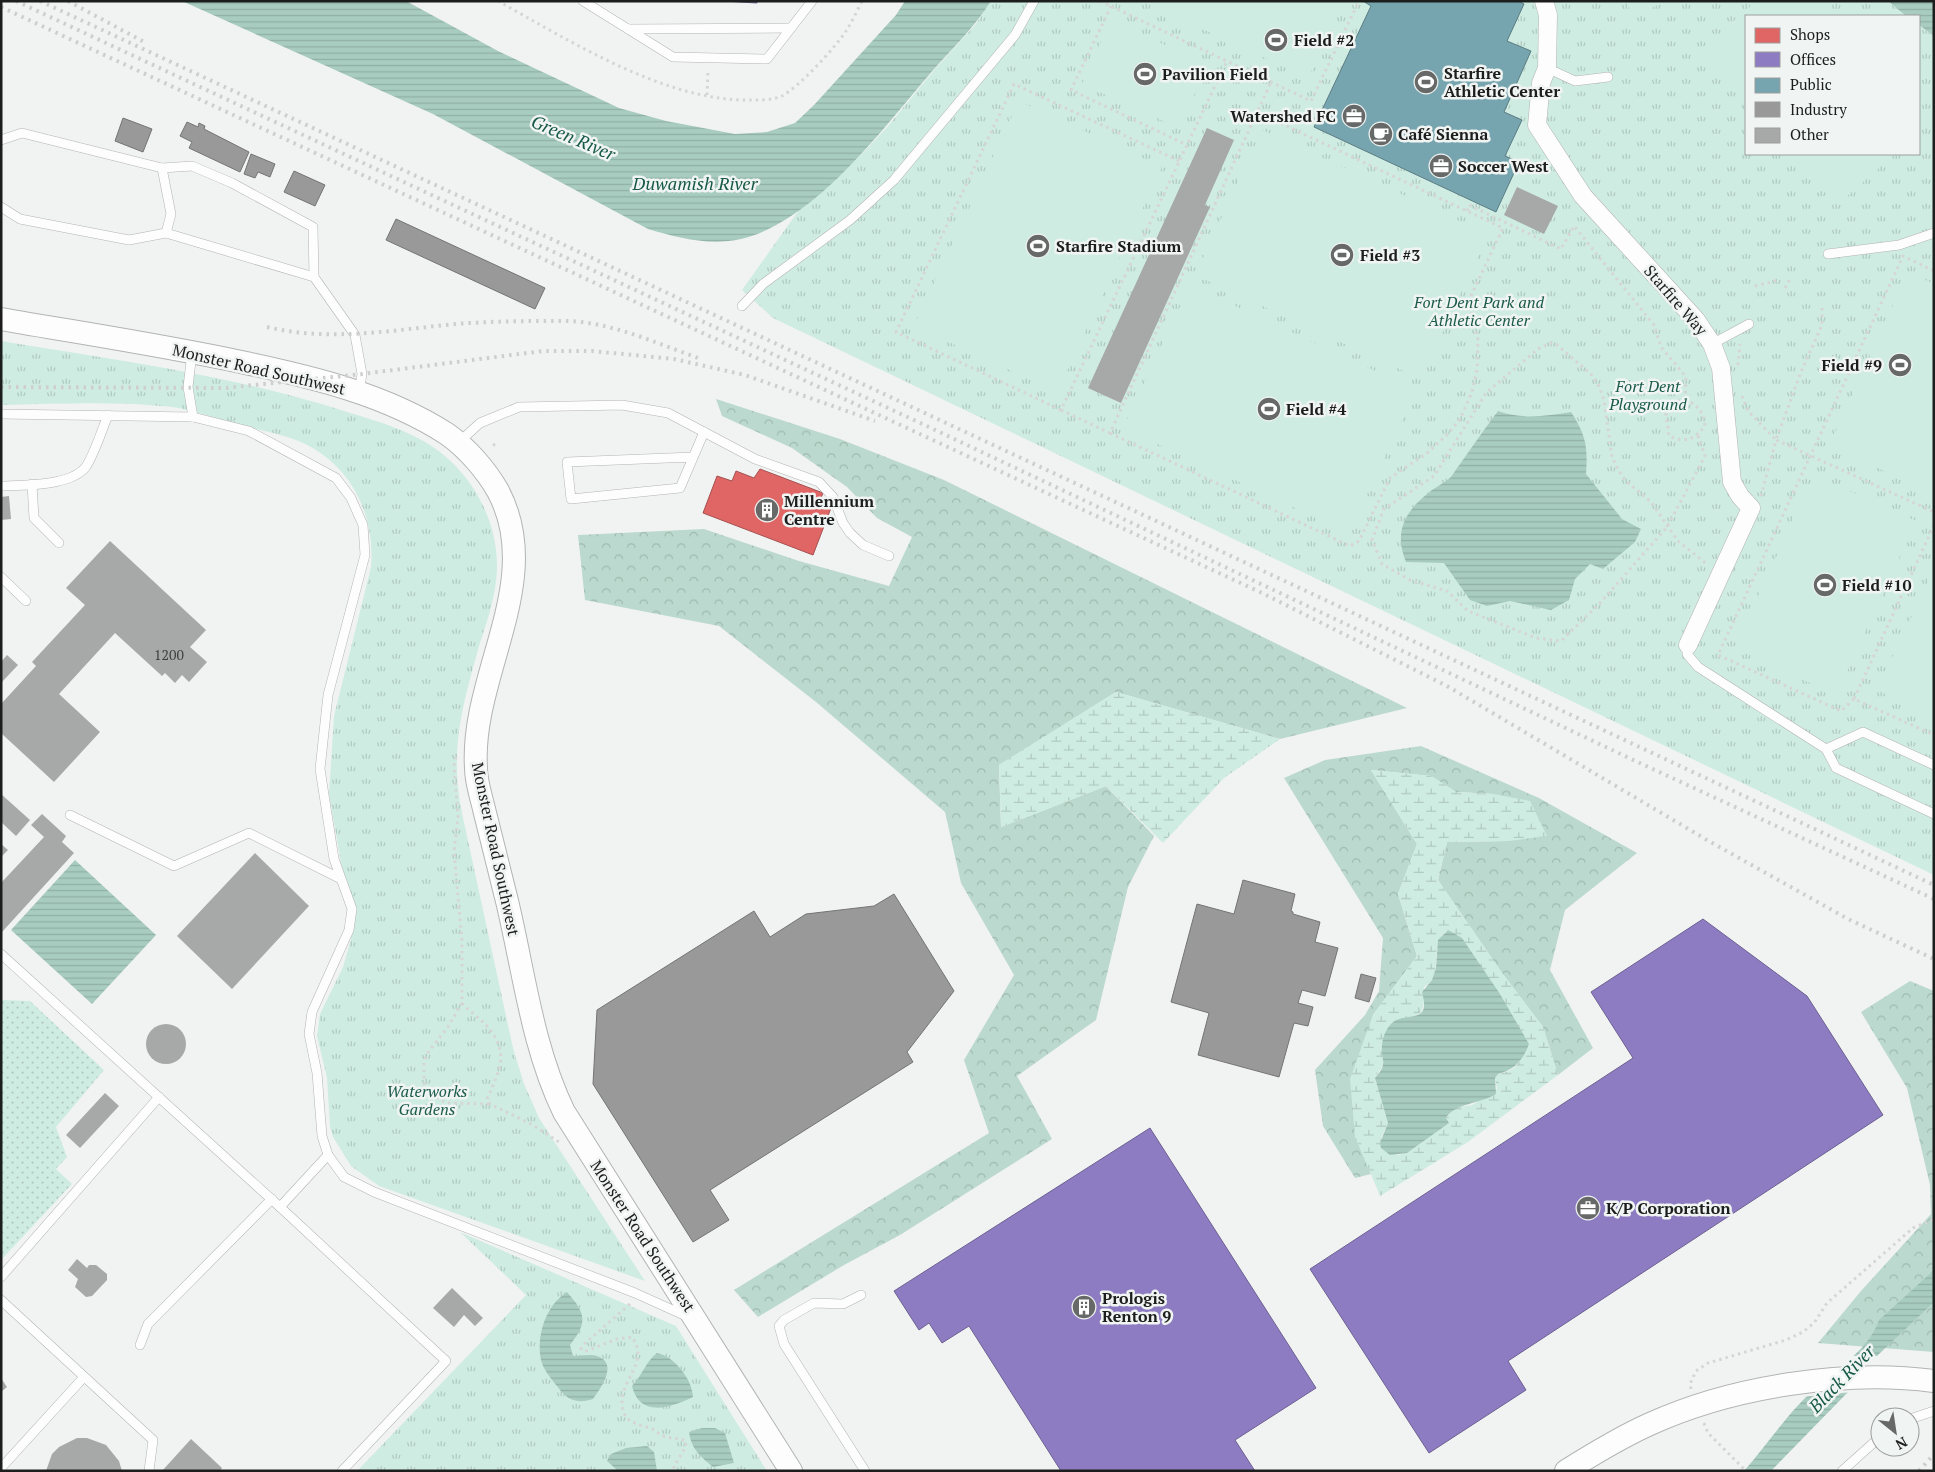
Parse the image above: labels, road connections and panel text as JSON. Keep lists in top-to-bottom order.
{
  "streets": {
    "street": ["Starfire Way", "Monster Road Southwest"]
  },
  "water": ["Green River", "Duwamish River", "Black River"],
  "parks": ["Fort Dent Park and Athletic Center", "Fort Dent Playground", "Waterworks Gardens"],
  "places": {
    "sports": [
      "Field #2",
      "Pavilion Field",
      "Starfire Athletic Center",
      "Starfire Stadium",
      "Field #3",
      "Field #9",
      "Field #4",
      "Field #10"
    ],
    "office": ["Watershed FC", "Soccer West", "K/P Corporation"],
    "cafe": ["Café Sienna"],
    "building": ["Millennium Centre", "Prologis Renton 9"]
  },
  "house_numbers": ["1200"],
  "legend": [
    "Shops",
    "Offices",
    "Public",
    "Industry",
    "Other"
  ],
  "north": "bottom right"
}
